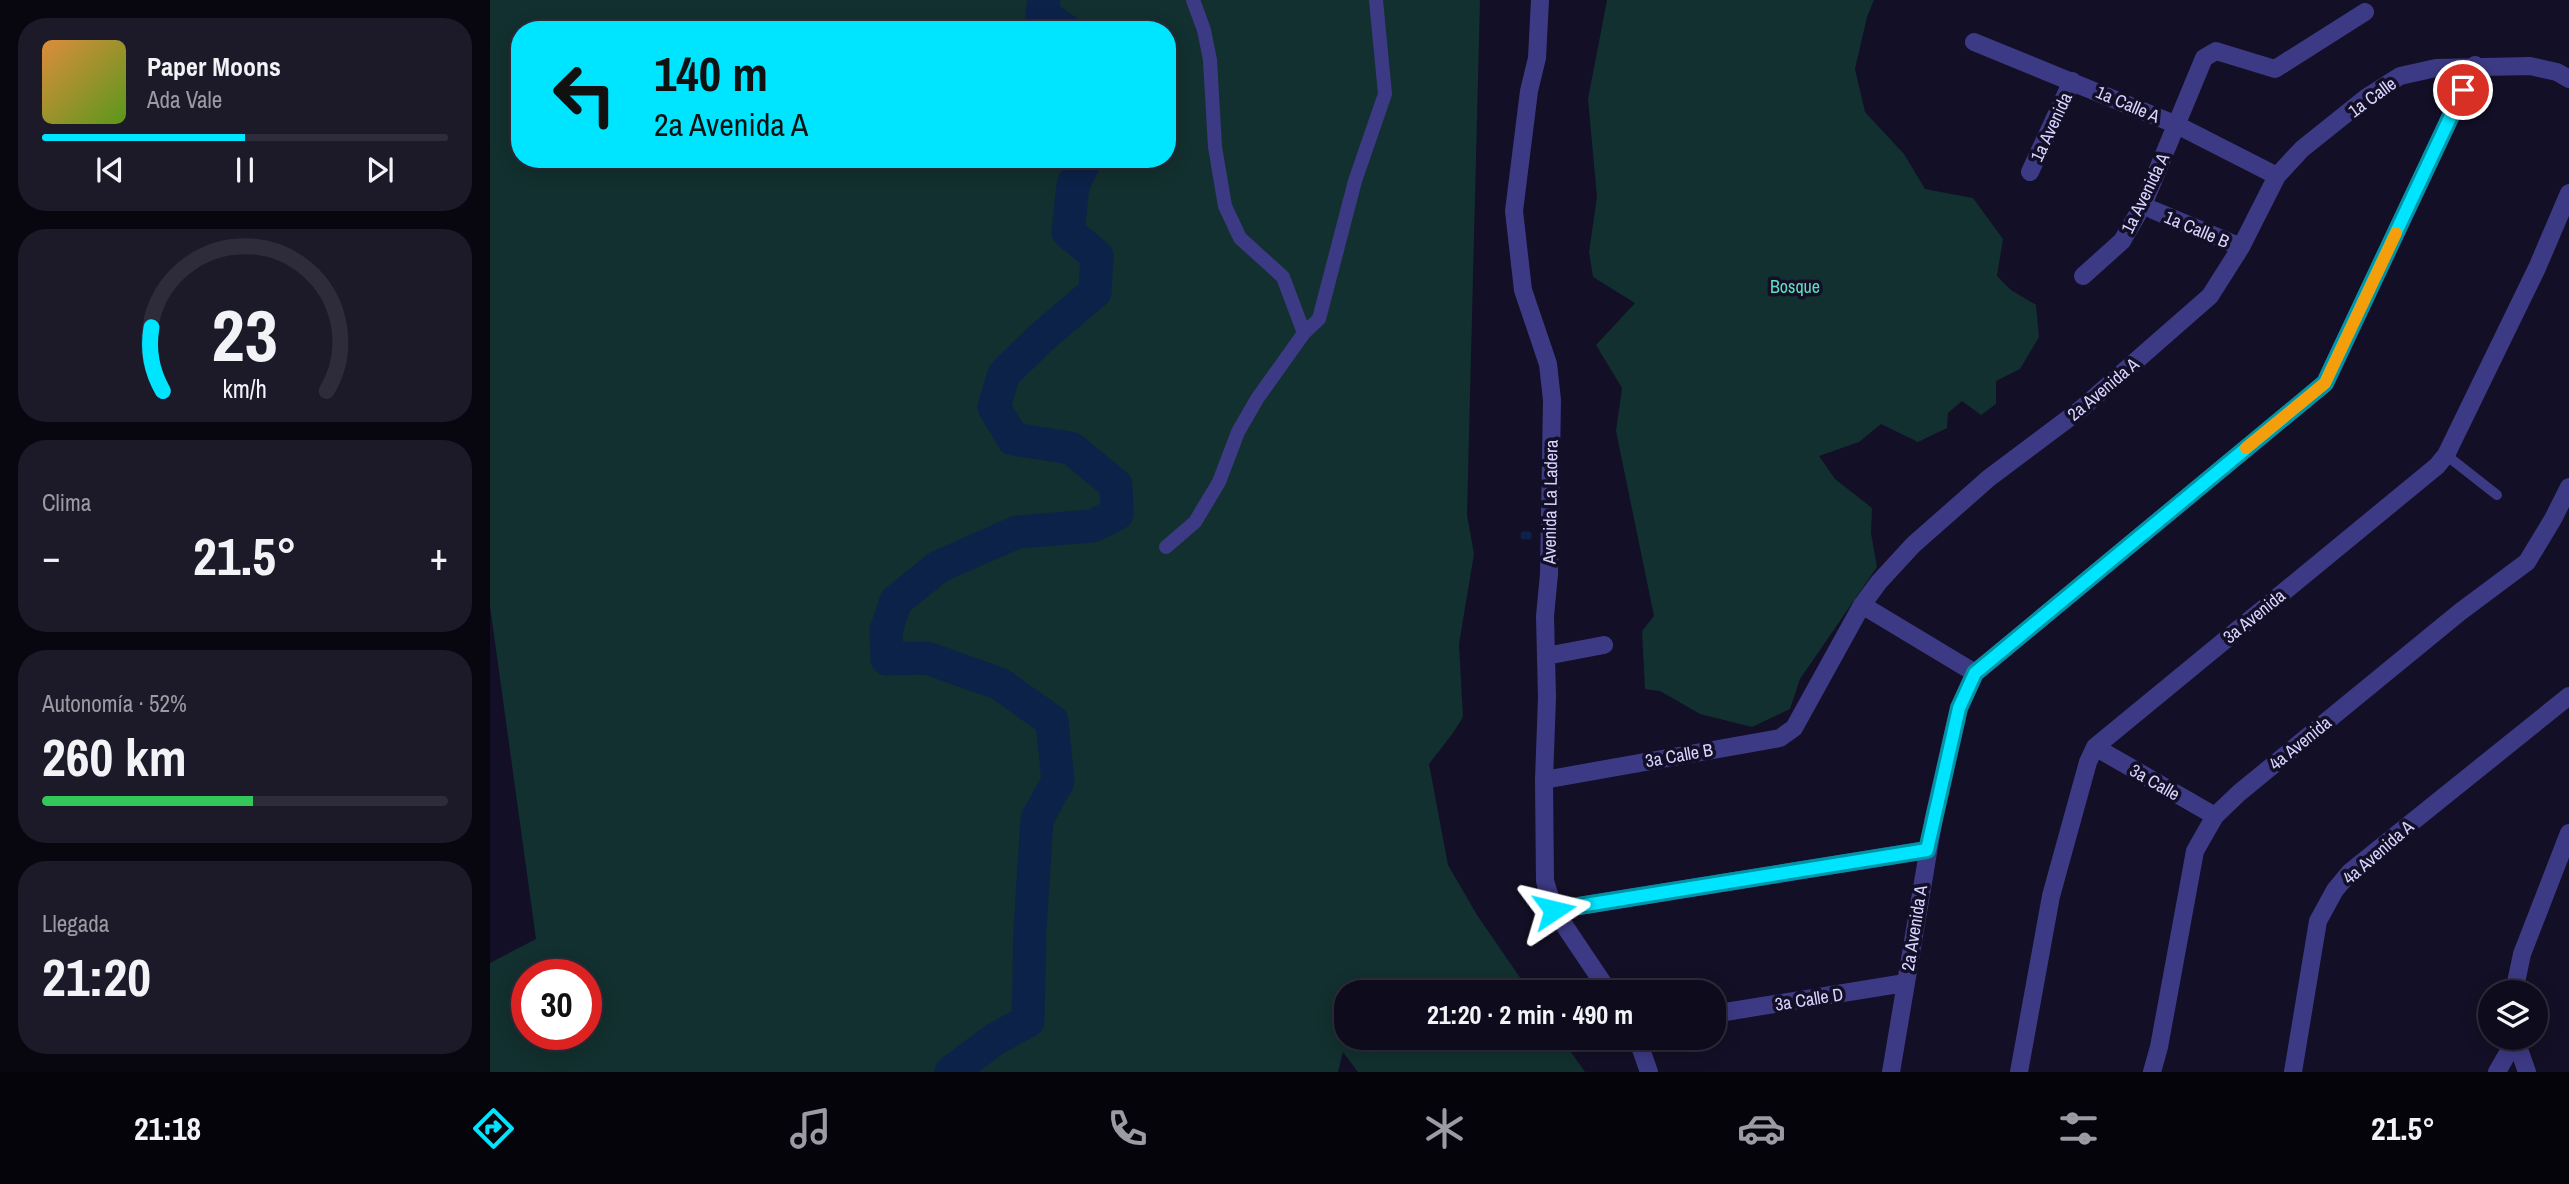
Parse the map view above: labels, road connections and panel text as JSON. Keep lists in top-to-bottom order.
{
  "streets": {
    "street": [
      "1a Calle",
      "1a Calle A",
      "1a Avenida",
      "1a Avenida A",
      "1a Calle B",
      "2a Avenida A",
      "Avenida La Ladera",
      "3a Avenida",
      "4a Avenida",
      "3a Calle B",
      "3a Calle",
      "4a Avenida A",
      "3a Calle D"
    ]
  },
  "crossings": [
    ["1a Calle", "1a Calle A"],
    ["1a Calle", "2a Avenida A"],
    ["1a Calle A", "1a Avenida"],
    ["1a Calle A", "1a Avenida A"],
    ["1a Calle A", "2a Avenida A"],
    ["1a Calle B", "2a Avenida A"],
    ["2a Avenida A", "3a Calle B"],
    ["2a Avenida A", "3a Calle D"],
    ["Avenida La Ladera", "3a Calle B"],
    ["3a Avenida", "3a Calle"],
    ["4a Avenida", "3a Calle"]
  ],
  "parks": ["Bosque"],
  "page": {
    "turn": ["140 m", "2a Avenida A"],
    "song": ["Paper Moons", "Ada Vale"],
    "tile": [
      "Clima",
      ["Autonomía · 52%", "260 km"],
      ["Llegada", "21:20"]
    ],
    "heat": ["−", "21.5°", "+"],
    "limit": "30",
    "trip": "21:20 · 2 min · 490 m",
    "tabs": ["21:18", "21.5°"],
    "gauge": ["23", "km/h"]
  }
}
